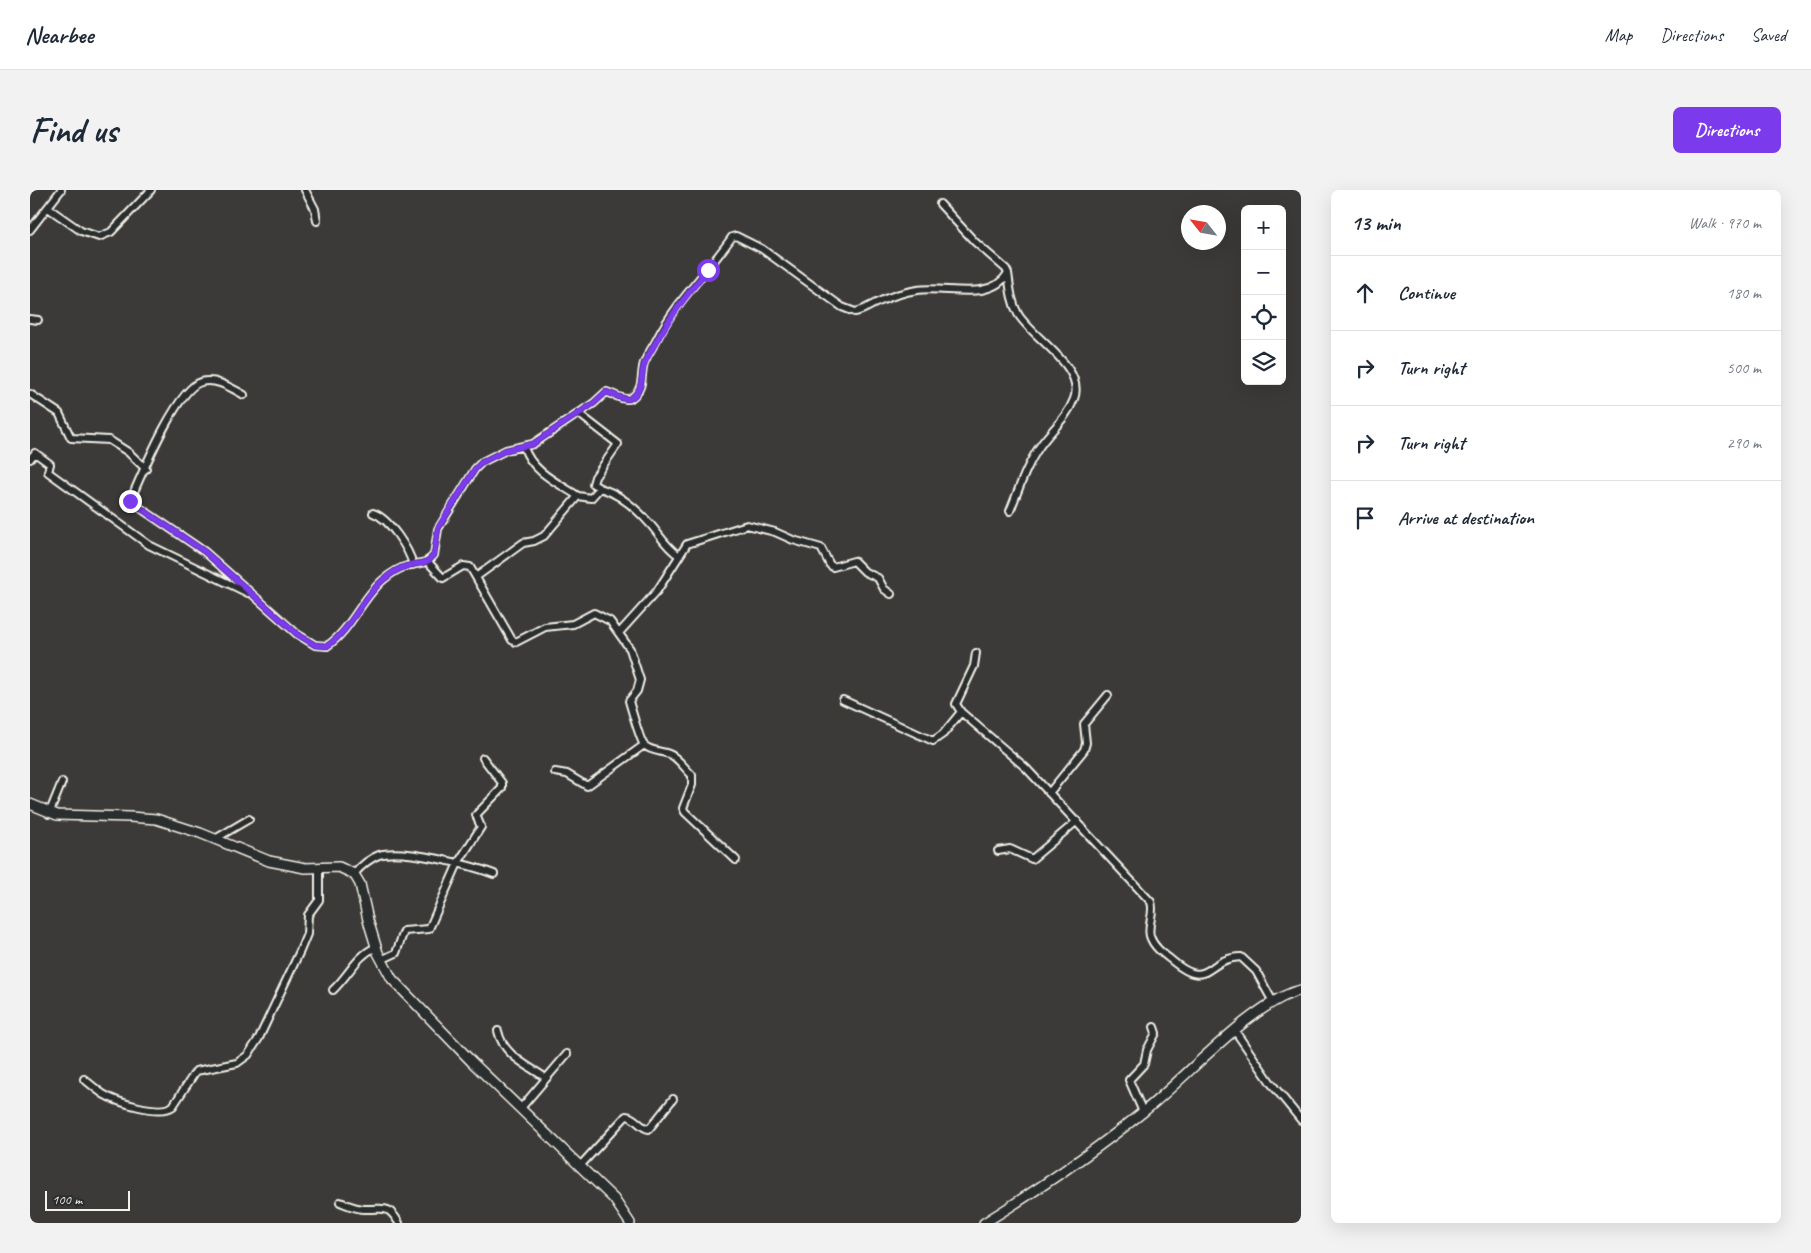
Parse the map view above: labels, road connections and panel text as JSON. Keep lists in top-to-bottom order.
{
  "scale_bar": "100 m",
  "north": "top left",
  "page": {
    "header": "Nearbee",
    "nav": ["Map", "Directions", "Saved"],
    "buttons": "Directions",
    "title": "Find us",
    "heading": ["13 min", "Walk · 970 m"],
    "map_buttons": ["+", "−"],
    "list": [
      ["Continue", "180 m"],
      ["Turn right", "500 m"],
      ["Turn right", "290 m"],
      "Arrive at destination"
    ],
    "scale": "100 m"
  }
}
